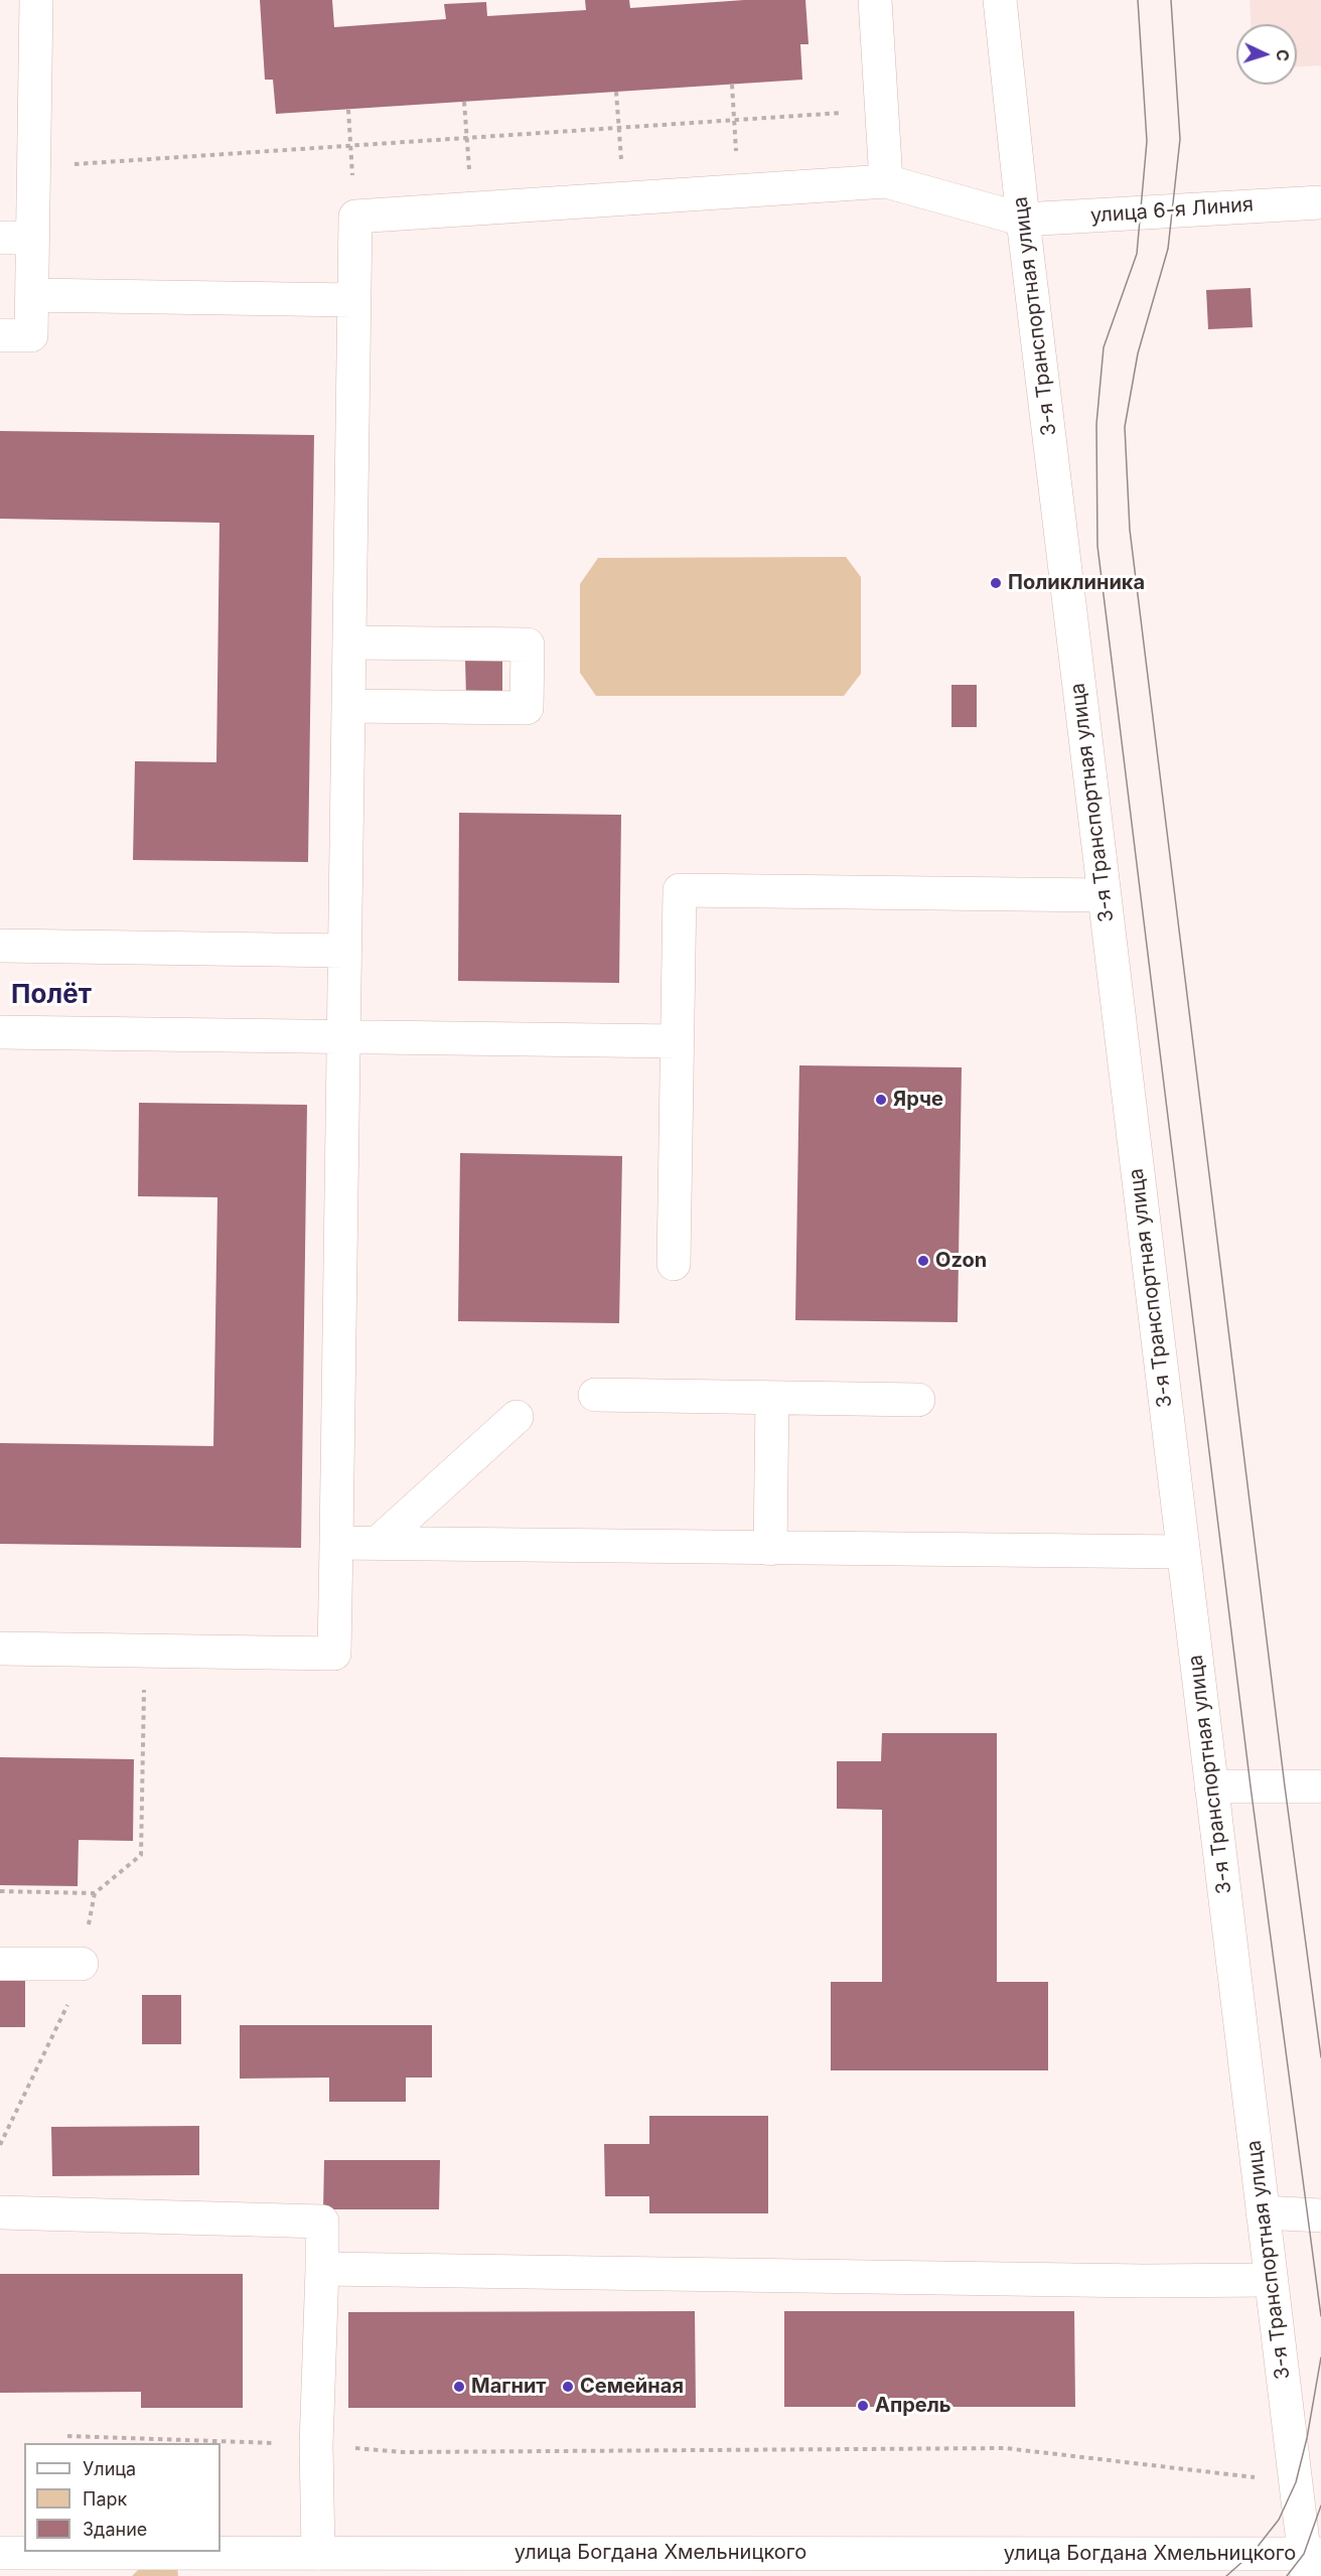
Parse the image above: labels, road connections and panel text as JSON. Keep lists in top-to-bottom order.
{
  "streets": {
    "main road": ["улица 6-я Линия", "3-я Транспортная улица", "улица Богдана Хмельницкого"]
  },
  "crossings": [
    ["улица 6-я Линия", "3-я Транспортная улица"],
    ["3-я Транспортная улица", "улица Богдана Хмельницкого"]
  ],
  "districts": ["Полёт"],
  "places": [
    "Поликлиника",
    "Ярче",
    "Ozon",
    "Магнит",
    "Семейная",
    "Апрель"
  ],
  "legend": ["Улица", "Парк", "Здание"],
  "north": "right"
}
